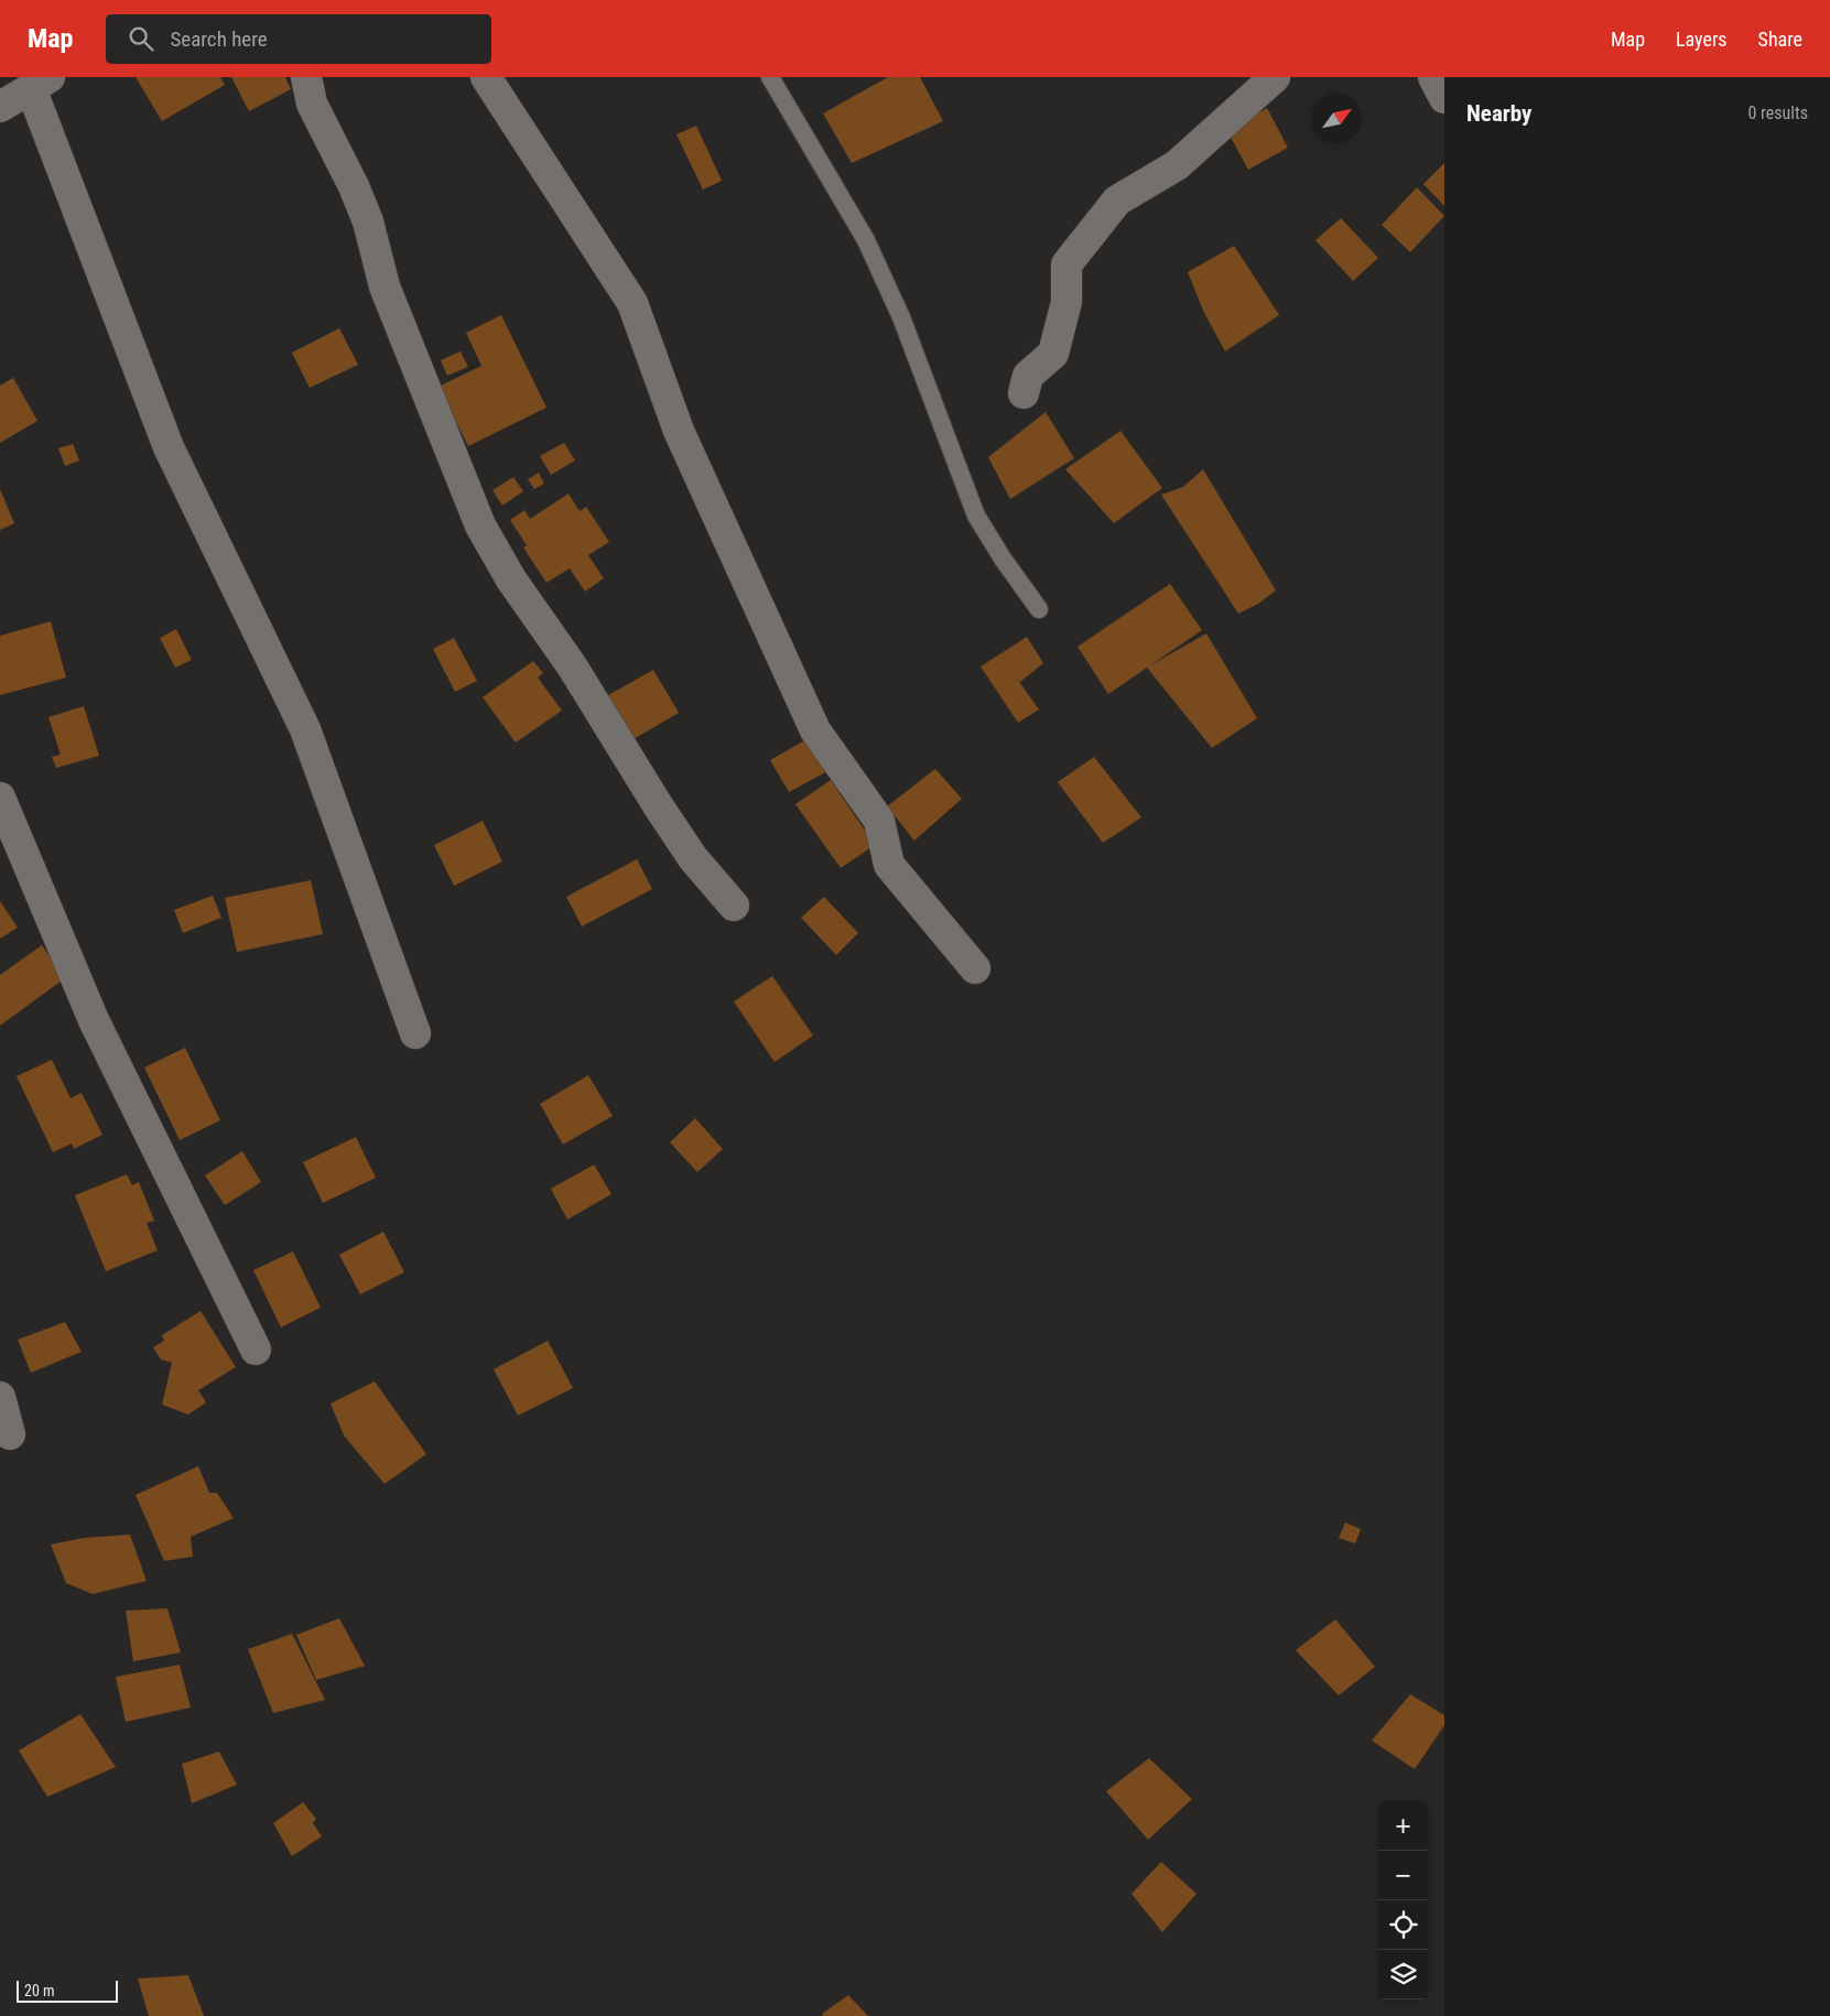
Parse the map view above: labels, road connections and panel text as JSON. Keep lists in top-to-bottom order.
{
  "scale_bar": "20 m",
  "north": "top right",
  "page": {
    "header": "Map",
    "search": "Search here",
    "nav": ["Map", "Layers", "Share"],
    "heading": ["Nearby", "0 results"],
    "map_buttons": ["+", "−"],
    "scale": "20 m"
  }
}
